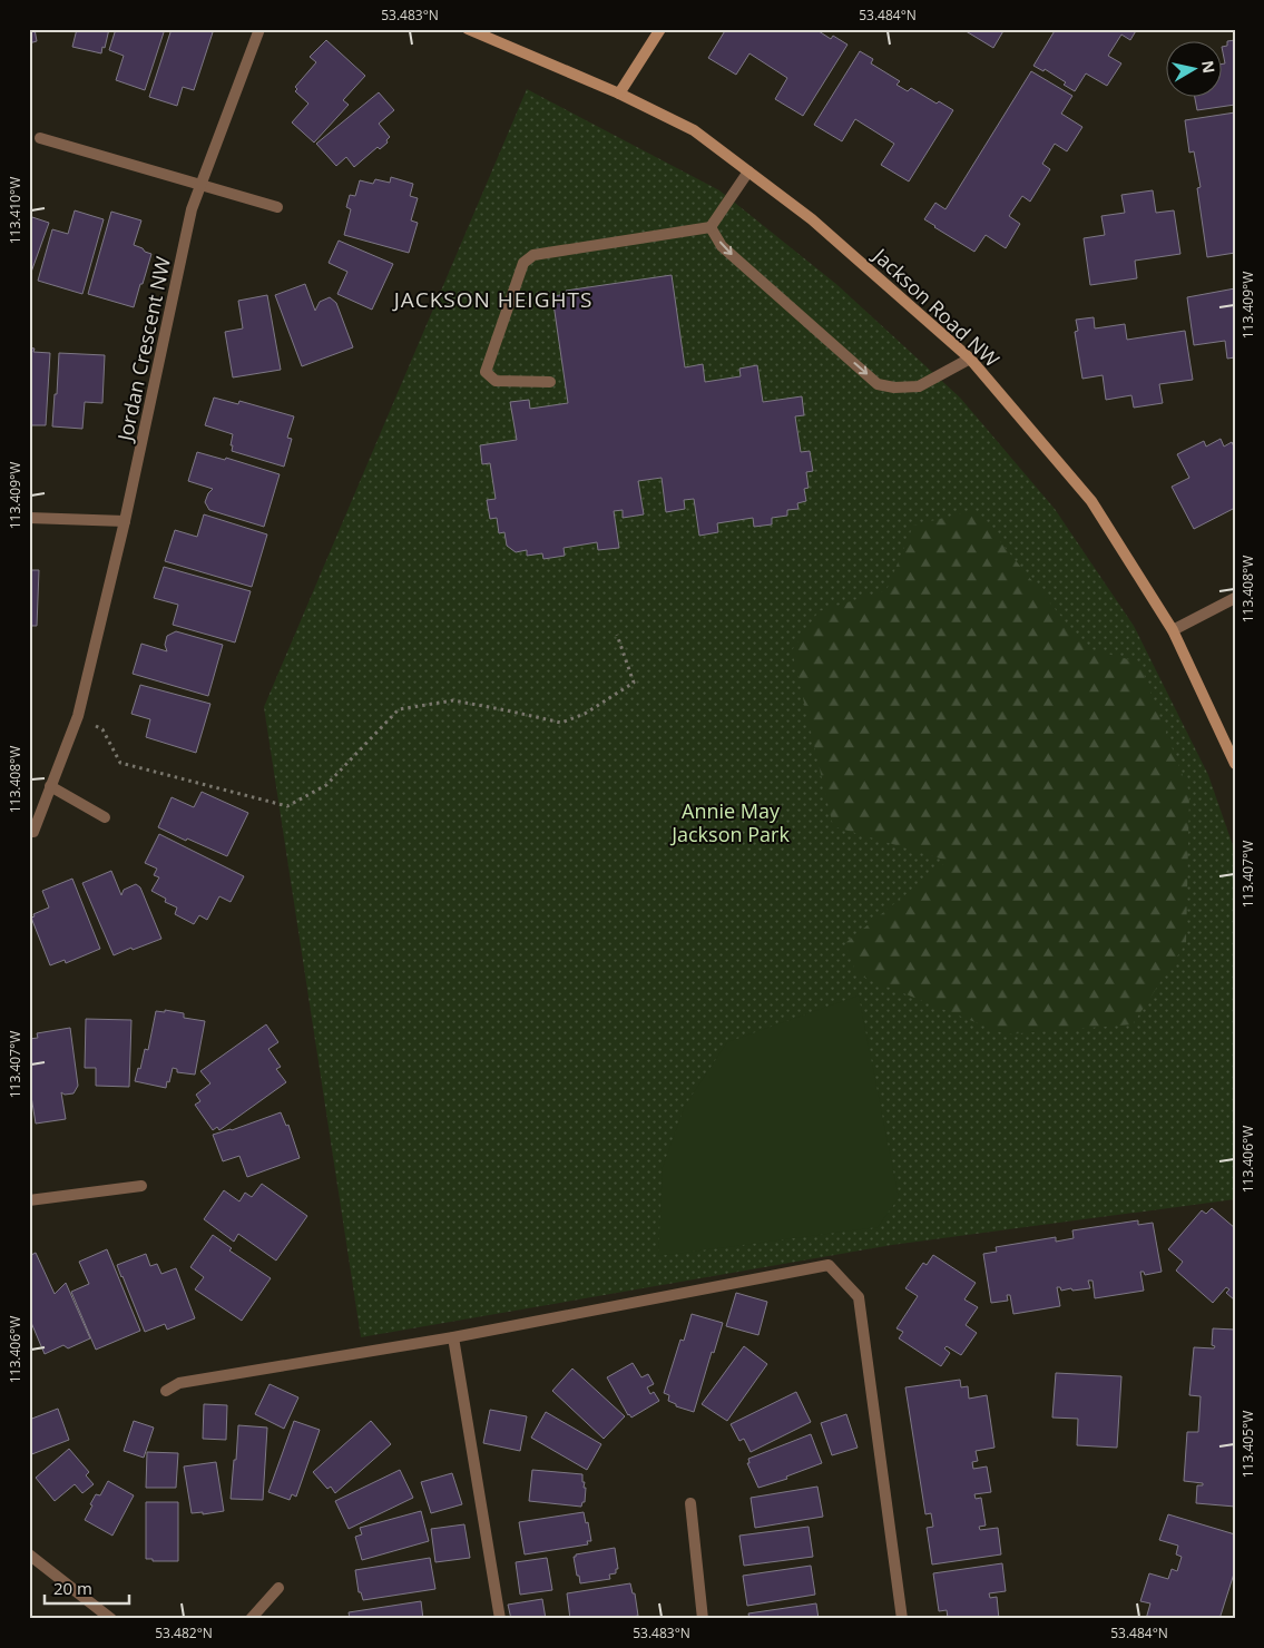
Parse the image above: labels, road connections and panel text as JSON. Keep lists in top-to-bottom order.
{
  "streets": {
    "street": ["Jackson Road NW", "Jordan Crescent NW"]
  },
  "districts": ["JACKSON HEIGHTS"],
  "parks": ["Annie May Jackson Park"],
  "scale_bar": "20 m",
  "north": "right",
  "coordinates": [
    "53.483°N",
    "53.484°N",
    "113.410°W",
    "113.409°W",
    "113.408°W",
    "113.407°W",
    "113.406°W",
    "113.405°W",
    "53.482°N"
  ]
}
